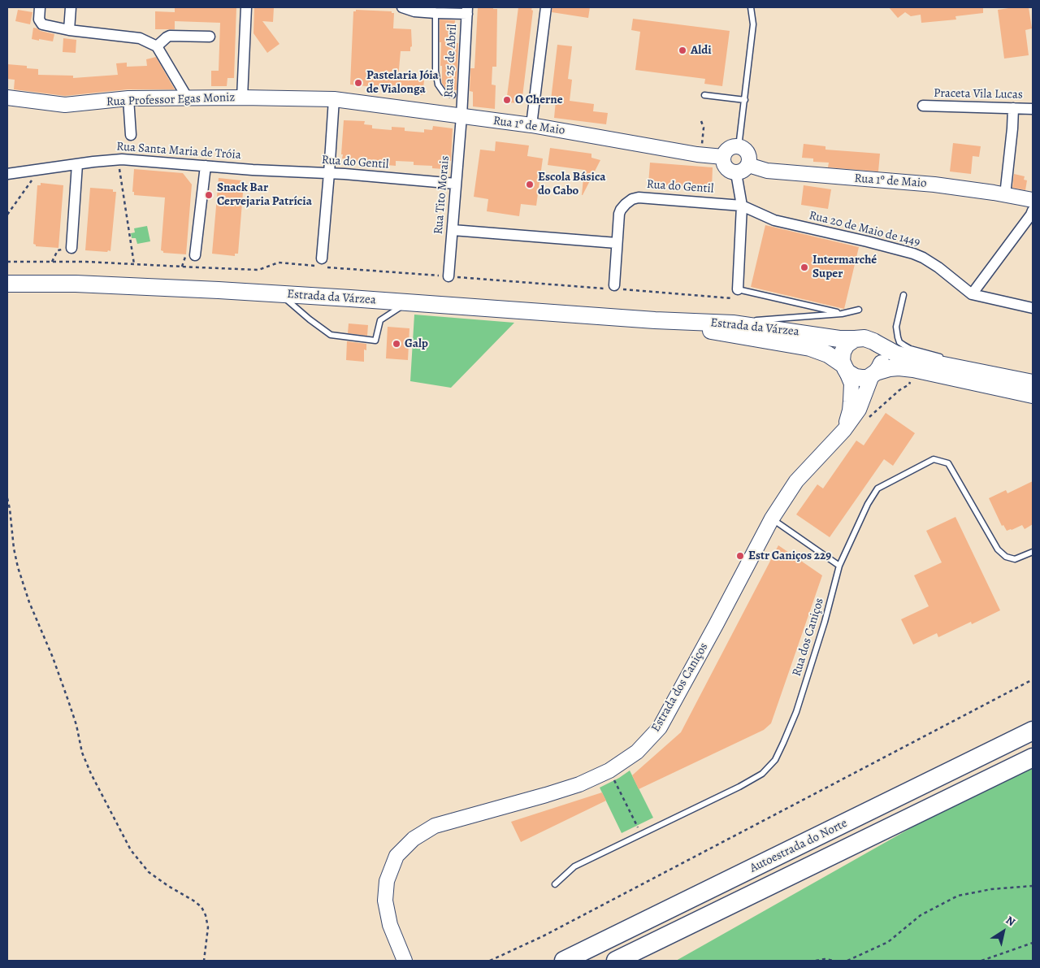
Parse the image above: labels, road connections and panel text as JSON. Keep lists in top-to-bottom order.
{
  "streets": {
    "highway": ["Autoestrada do Norte"],
    "main road": ["Estrada da Várzea"],
    "street": [
      "Rua 25 de Abril",
      "Praceta Vila Lucas",
      "Rua Professor Egas Moniz",
      "Rua 1º de Maio",
      "Rua Santa Maria de Tróia",
      "Rua do Gentil",
      "Rua Tito Morais",
      "Rua 20 de Maio de 1449",
      "Estrada dos Caniços"
    ],
    "lane": ["Rua dos Caniços"]
  },
  "crossings": [
    ["Rua 25 de Abril", "Rua 1º de Maio"],
    ["Rua 25 de Abril", "Rua Tito Morais"],
    ["Rua Professor Egas Moniz", "Rua 1º de Maio"],
    ["Rua 1º de Maio", "Rua Tito Morais"],
    ["Rua Santa Maria de Tróia", "Rua do Gentil"],
    ["Rua do Gentil", "Rua Tito Morais"],
    ["Rua do Gentil", "Rua 20 de Maio de 1449"],
    ["Estrada da Várzea", "Estrada dos Caniços"]
  ],
  "places": [
    "Aldi",
    "Pastelaria Jóia de Vialonga",
    "O Cherne",
    "Escola Básica do Cabo",
    "Snack Bar Cervejaria Patrícia",
    "Intermarché Super",
    "Galp",
    "Estr Caniços 229"
  ],
  "north": "top right"
}
